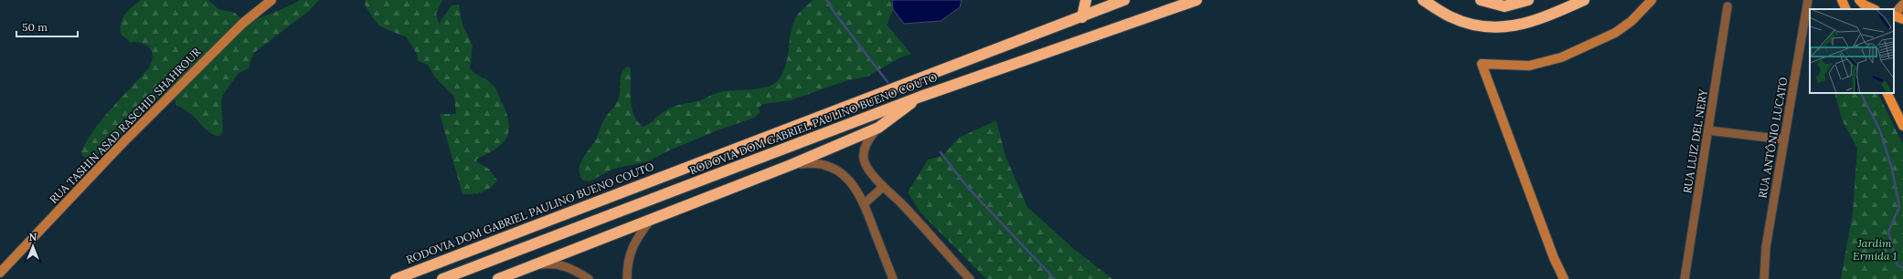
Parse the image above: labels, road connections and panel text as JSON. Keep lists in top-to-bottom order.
{
  "streets": {
    "highway": ["RODOVIA DOM GABRIEL PAULINO BUENO COUTO"],
    "street": ["RUA TASHIN ASAD RASCHID SHAHROUR", "RUA ANTÔNIO LUCATO", "RUA LUIZ DEL NERY"]
  },
  "parks": ["Jardim Ermida 1"],
  "scale_bar": "50 m",
  "north": "top"
}
